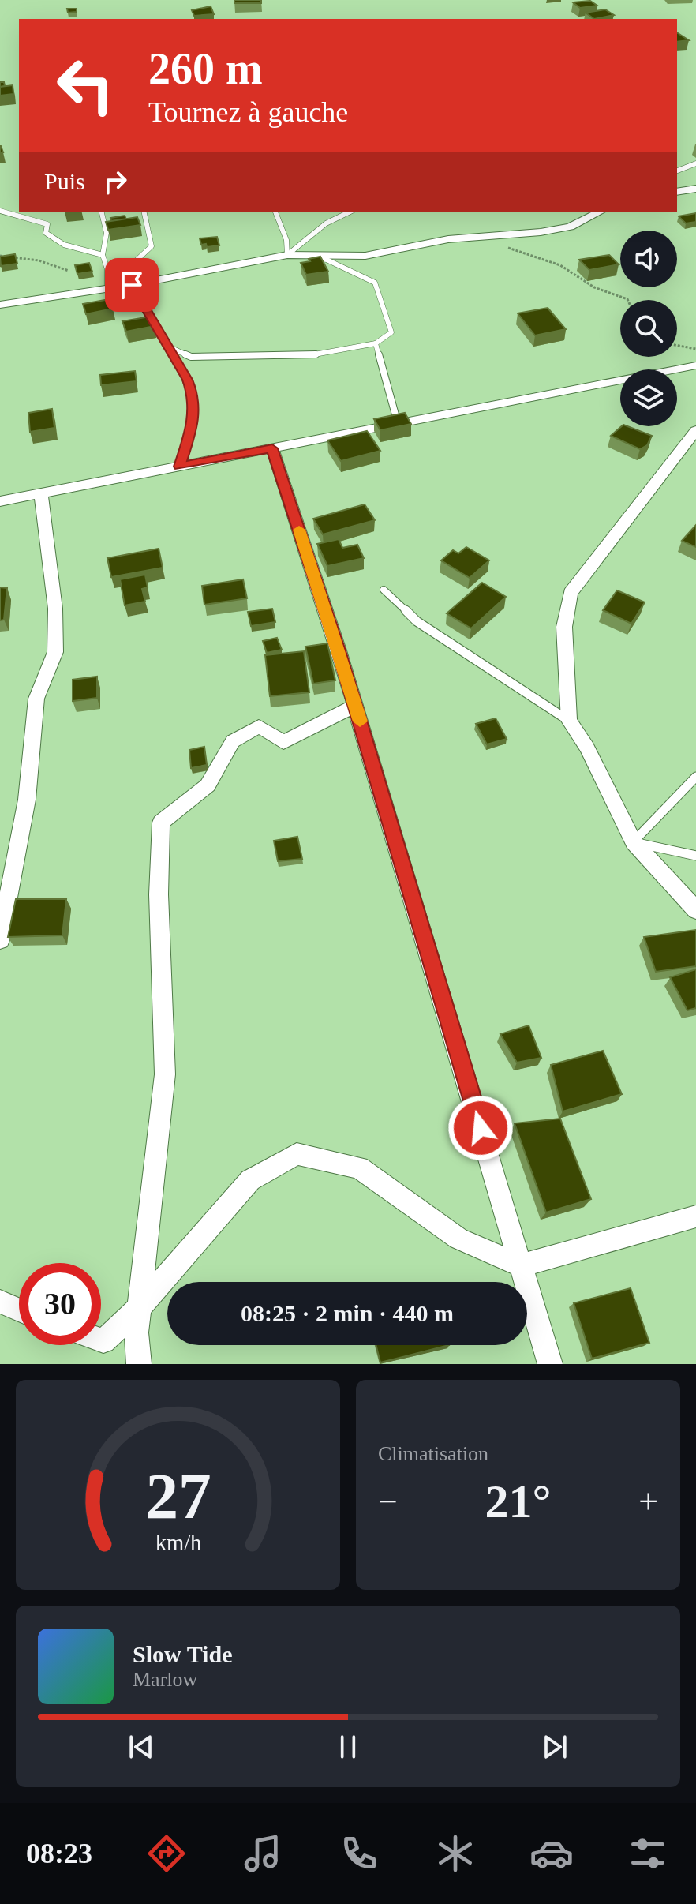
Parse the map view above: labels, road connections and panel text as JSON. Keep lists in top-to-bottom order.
{
  "page": {
    "turn": ["260 m", "Tournez à gauche"],
    "then": "Puis",
    "limit": "30",
    "trip": "08:25 · 2 min · 440 m",
    "tile": "Climatisation",
    "heat": ["−", "21°", "+"],
    "song": ["Slow Tide", "Marlow"],
    "tabs": "08:23",
    "gauge": ["27", "km/h"]
  }
}
